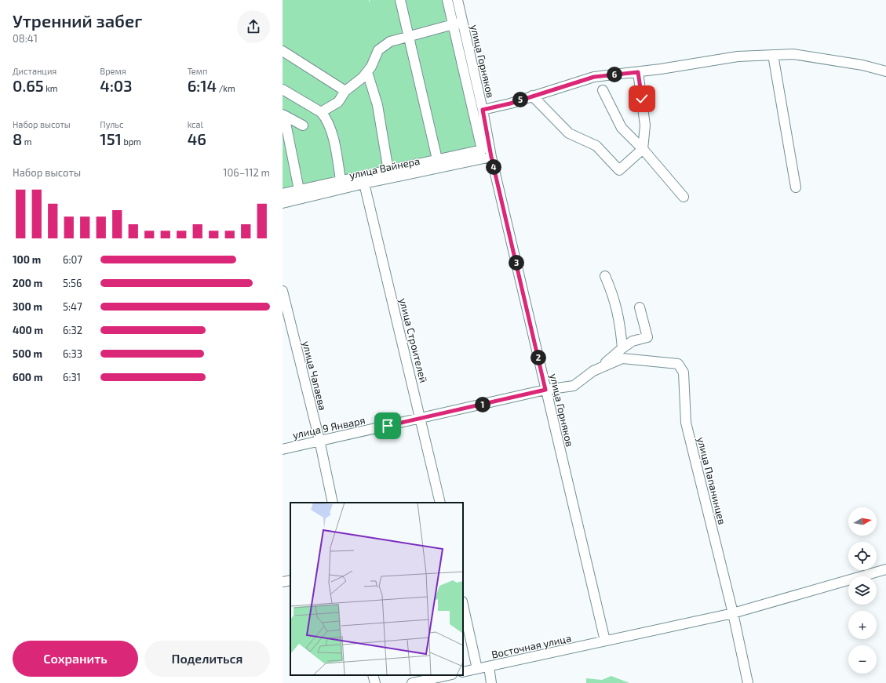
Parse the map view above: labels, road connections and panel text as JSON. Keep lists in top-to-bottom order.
{
  "streets": {
    "street": [
      "улица Горняков",
      "улица Вайнера",
      "улица Строителей",
      "улица Чапаева",
      "улица 9 Января",
      "улица Папанинцев",
      "Восточная улица"
    ]
  },
  "crossings": [
    ["улица Горняков", "улица Вайнера"],
    ["улица Горняков", "улица 9 Января"],
    ["улица Горняков", "Восточная улица"],
    ["улица Вайнера", "улица Строителей"],
    ["улица Строителей", "улица 9 Января"],
    ["улица Чапаева", "улица 9 Января"],
    ["улица 9 Января", "улица Папанинцев"],
    ["улица Папанинцев", "Восточная улица"]
  ],
  "north": "right",
  "page": {
    "heading": ["Утренний забег", "08:41"],
    "stats": [
      ["Дистанция", "0.65 km"],
      ["Время", "4:03"],
      ["Темп", "6:14 /km"],
      ["Набор высоты", "8 m"],
      ["Пульс", "151 bpm"],
      ["kcal", "46"]
    ],
    "pins": [
      "6",
      "5",
      "4",
      "3",
      "2",
      "1"
    ],
    "chart": ["Набор высоты", "106–112 m"],
    "list": [
      {
        "name": "100 m",
        "note": "6:07"
      },
      {
        "name": "200 m",
        "note": "5:56"
      },
      {
        "name": "300 m",
        "note": "5:47"
      },
      {
        "name": "400 m",
        "note": "6:32"
      },
      {
        "name": "500 m",
        "note": "6:33"
      },
      {
        "name": "600 m",
        "note": "6:31"
      }
    ],
    "map_buttons": ["+", "−"],
    "buttons": ["Сохранить", "Поделиться"]
  }
}
